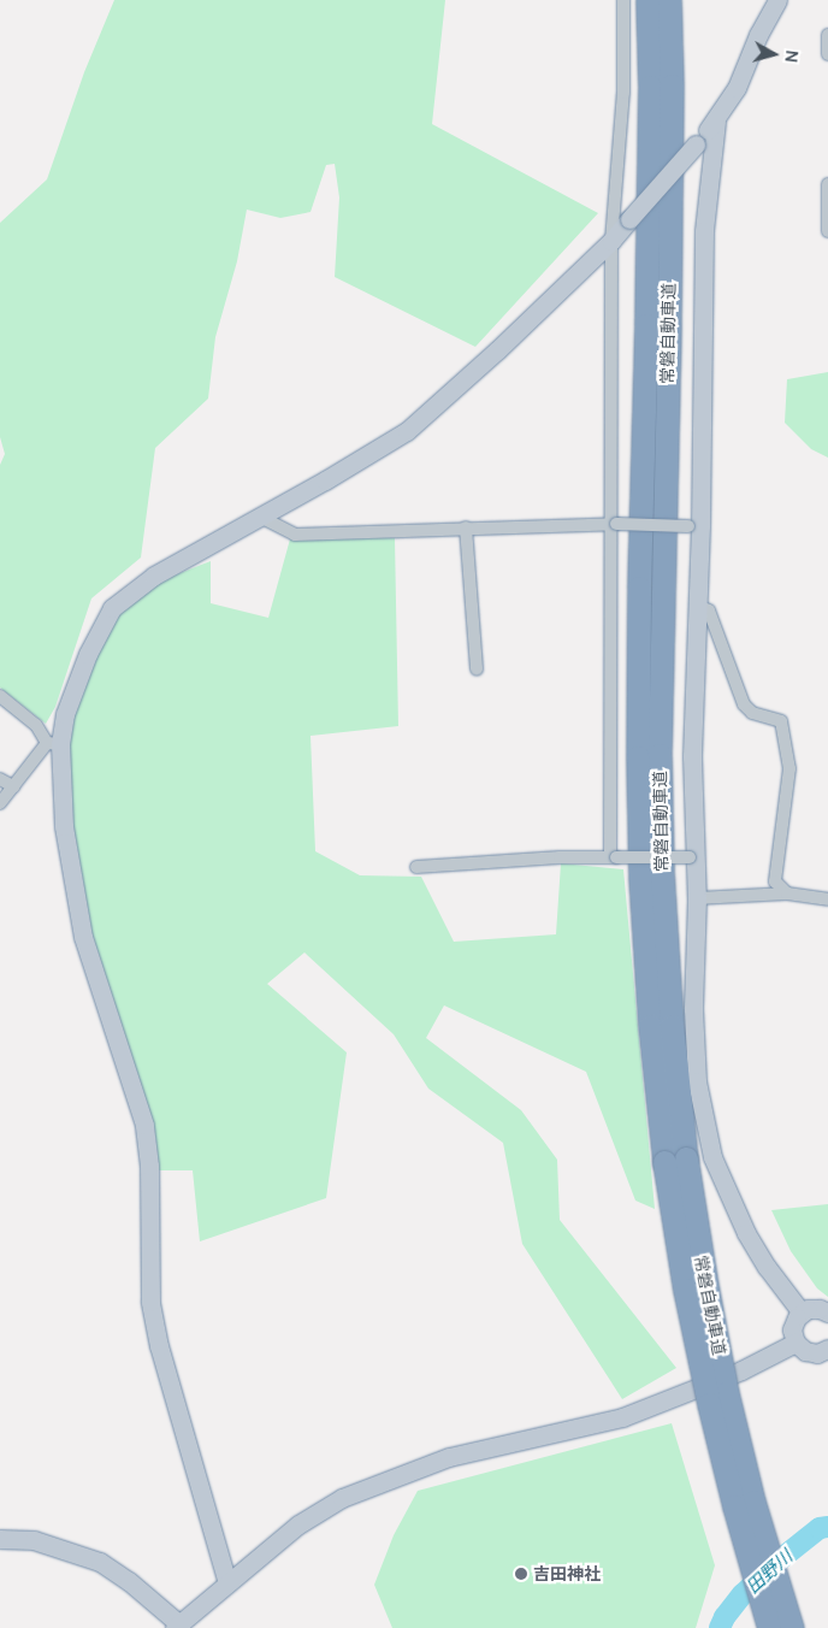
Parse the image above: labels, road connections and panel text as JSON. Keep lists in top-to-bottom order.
{
  "streets": {
    "highway": ["常磐自動車道"]
  },
  "water": ["田野川"],
  "places": ["吉田神社"],
  "north": "right"
}
